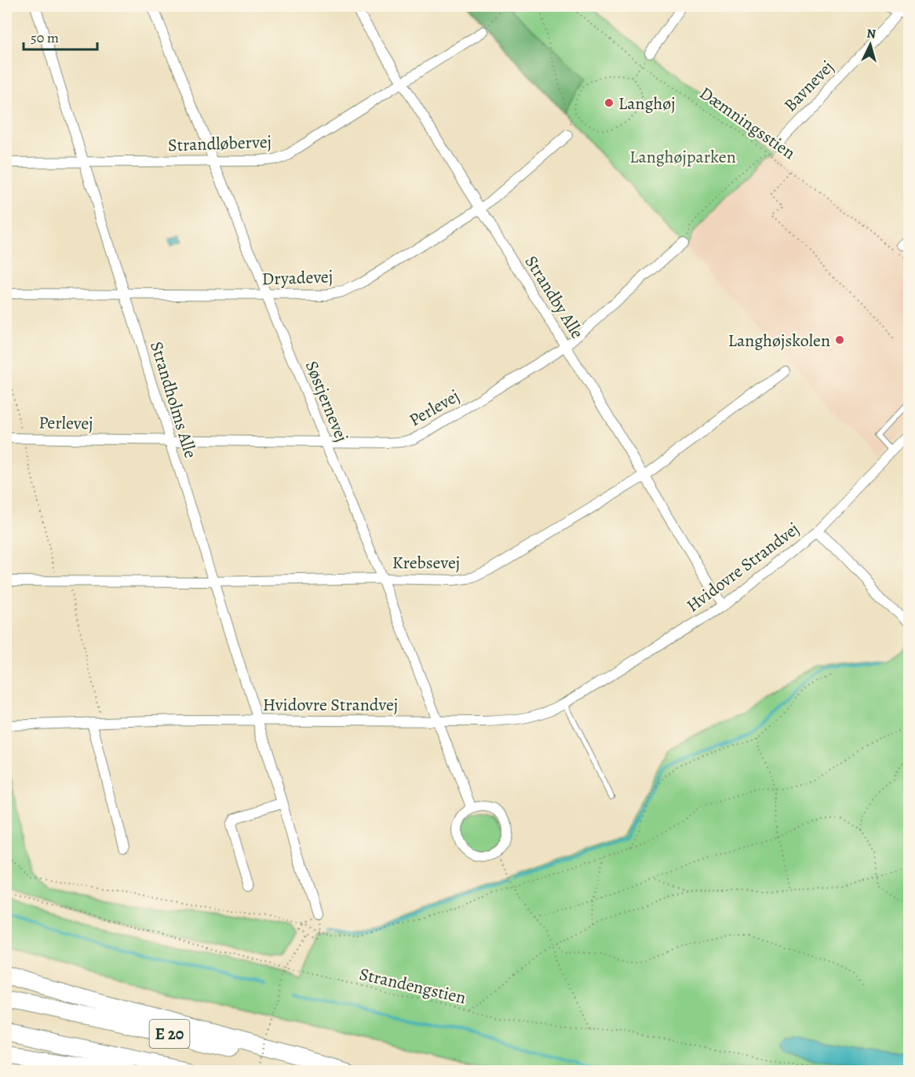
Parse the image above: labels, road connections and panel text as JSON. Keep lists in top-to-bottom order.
{
  "streets": {
    "highway": ["E 20"],
    "street": [
      "Bavnevej",
      "Strandløbervej",
      "Dryadevej",
      "Strandby Alle",
      "Strandholms Alle",
      "Søstjernevej",
      "Perlevej",
      "Krebsevej",
      "Hvidovre Strandvej"
    ],
    "path": ["Dæmningsstien", "Strandengstien"]
  },
  "crossings": [
    ["Strandløbervej", "Strandby Alle"],
    ["Strandløbervej", "Strandholms Alle"],
    ["Strandløbervej", "Søstjernevej"],
    ["Dryadevej", "Strandby Alle"],
    ["Dryadevej", "Strandholms Alle"],
    ["Dryadevej", "Søstjernevej"],
    ["Strandby Alle", "Perlevej"],
    ["Strandby Alle", "Krebsevej"],
    ["Strandby Alle", "Hvidovre Strandvej"],
    ["Strandholms Alle", "Perlevej"],
    ["Strandholms Alle", "Krebsevej"],
    ["Strandholms Alle", "Hvidovre Strandvej"],
    ["Søstjernevej", "Perlevej"],
    ["Søstjernevej", "Krebsevej"],
    ["Søstjernevej", "Hvidovre Strandvej"]
  ],
  "parks": ["Langhøjparken"],
  "places": ["Langhøj", "Langhøjskolen"],
  "scale_bar": "50 m",
  "north": "top"
}
